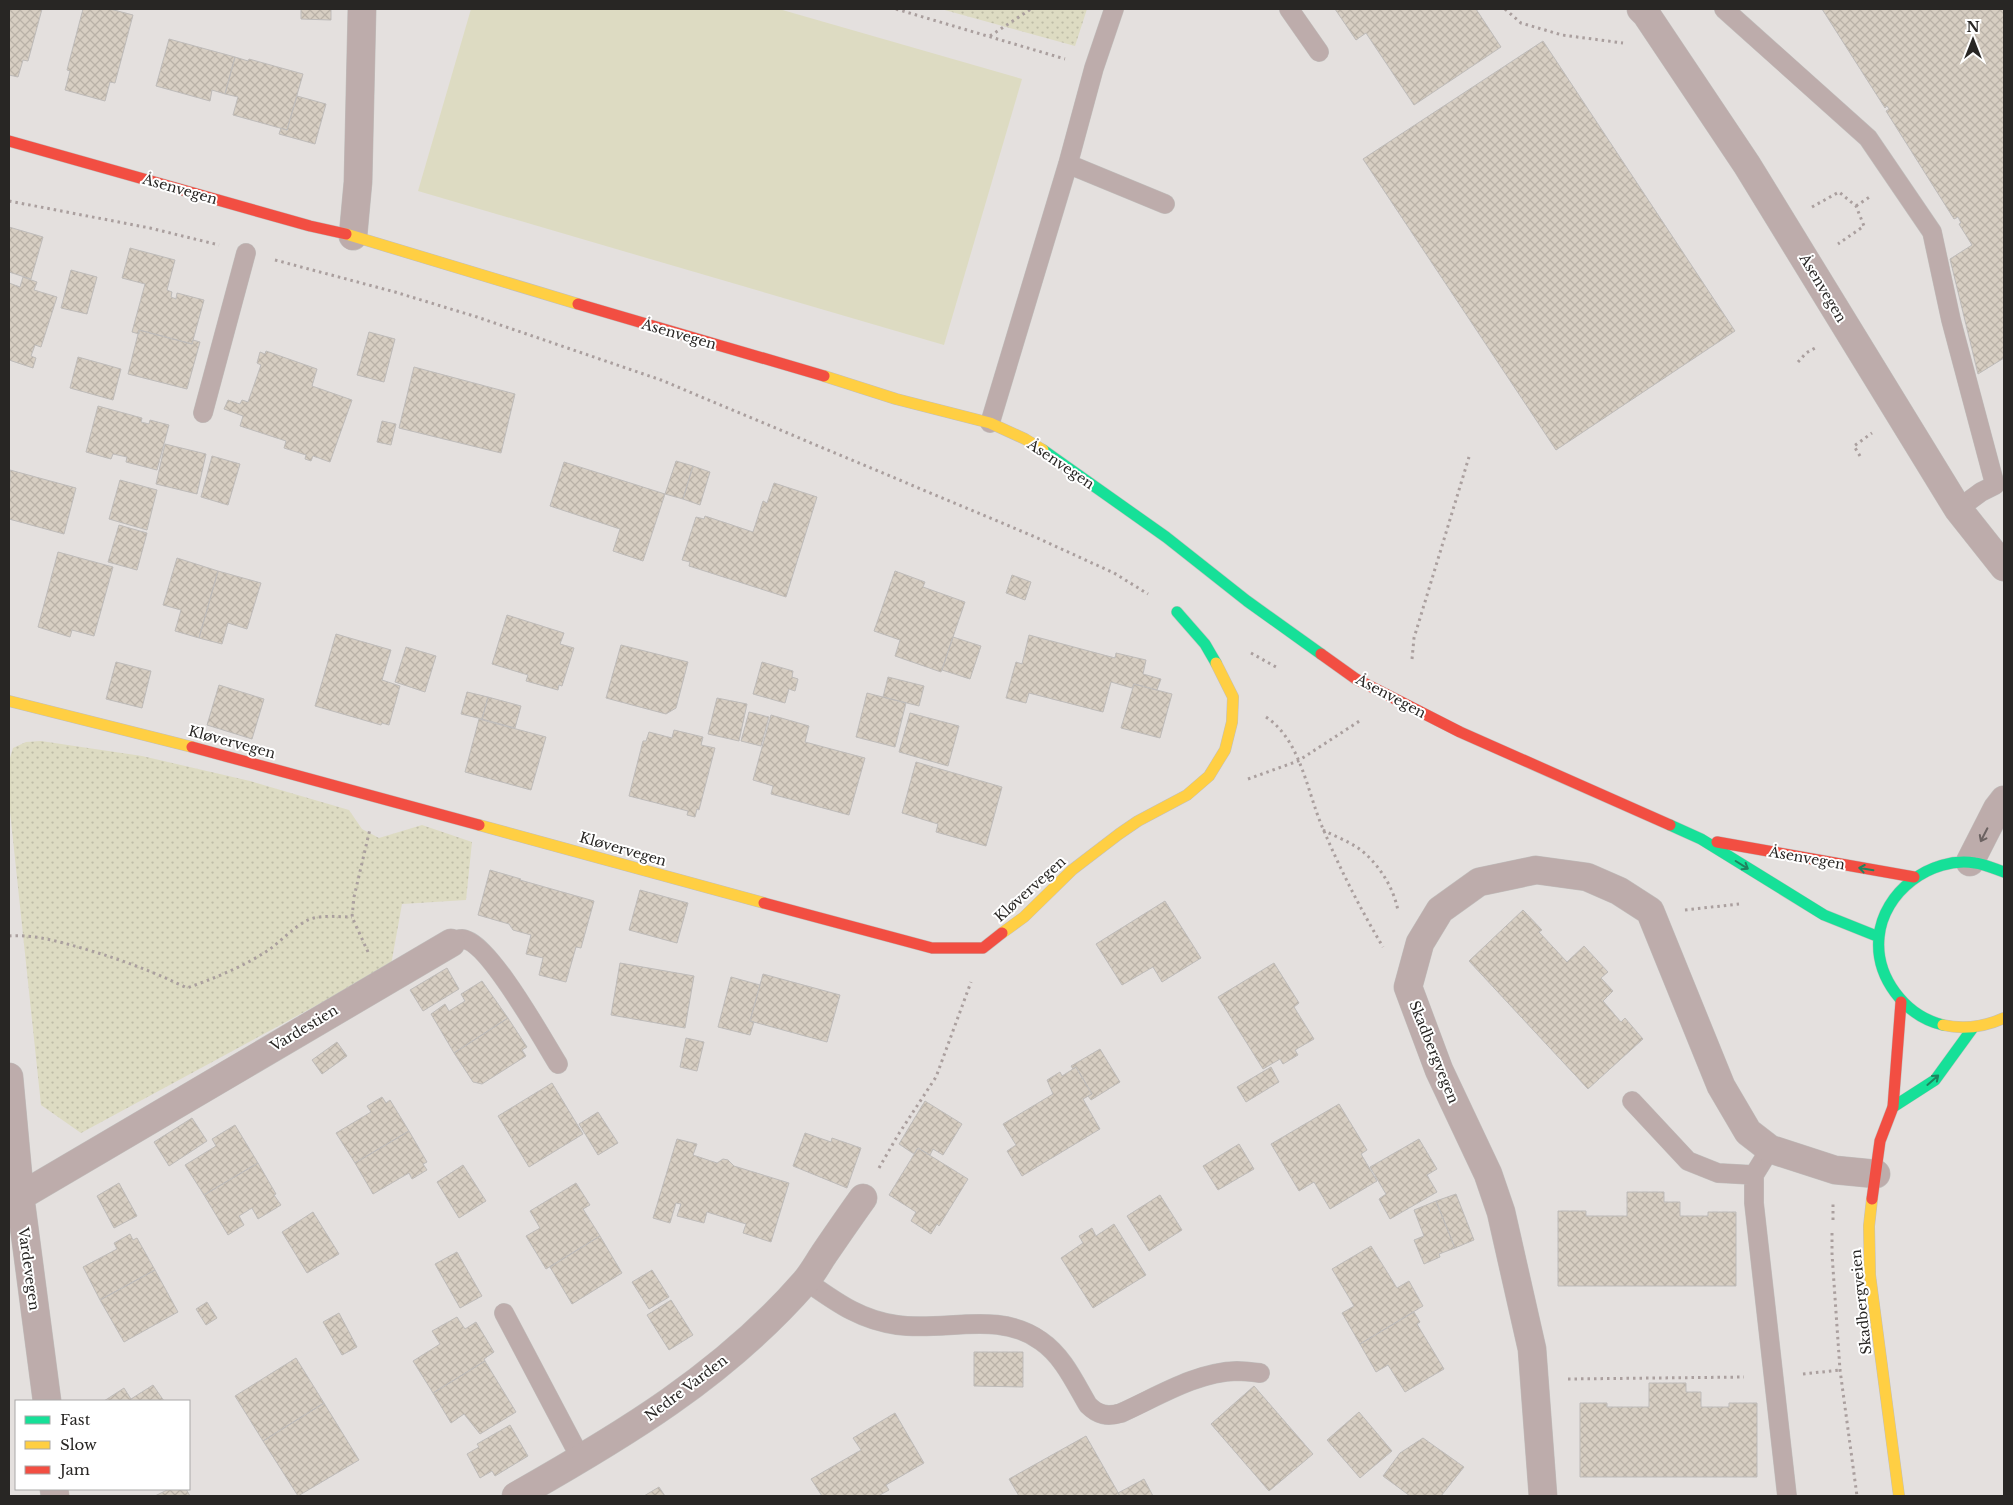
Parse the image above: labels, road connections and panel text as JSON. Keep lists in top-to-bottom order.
{
  "streets": {
    "street": [
      "Åsenvegen",
      "Kløvervegen",
      "Vardestien",
      "Skadbergvegen",
      "Vardevegen",
      "Skadbergveien",
      "Nedre Varden"
    ]
  },
  "crossings": [
    ["Vardestien", "Vardevegen"]
  ],
  "legend": ["Fast", "Slow", "Jam"],
  "north": "top"
}
